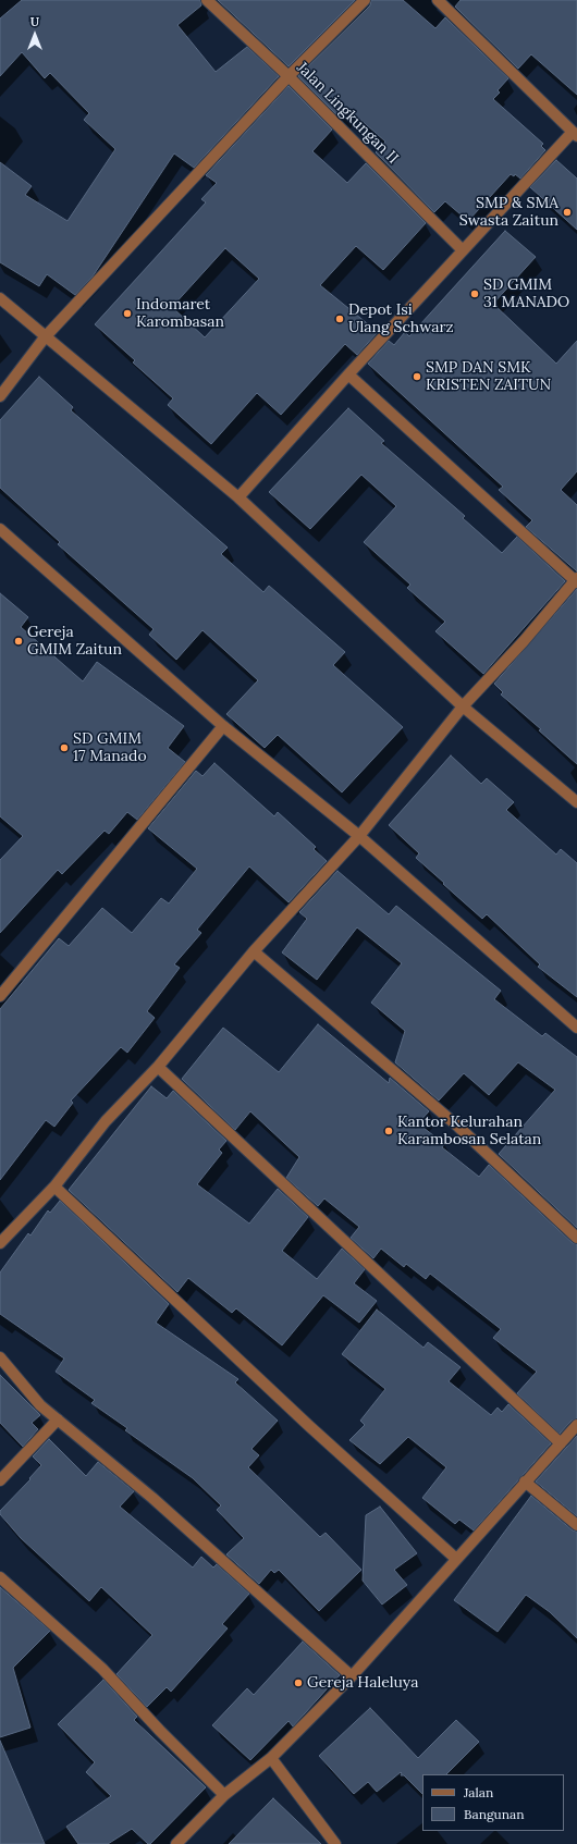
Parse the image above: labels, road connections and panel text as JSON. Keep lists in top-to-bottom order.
{
  "streets": {
    "street": ["Jalan Lingkungan II"]
  },
  "places": [
    "SMP & SMA Swasta Zaitun",
    "SD GMIM 31 MANADO",
    "Indomaret Karombasan",
    "Depot Isi Ulang Schwarz",
    "SMP DAN SMK KRISTEN ZAITUN",
    "Gereja GMIM Zaitun",
    "SD GMIM 17 Manado",
    "Kantor Kelurahan Karambosan Selatan",
    "Gereja Haleluya"
  ],
  "legend": ["Jalan", "Bangunan"],
  "north": "top"
}
